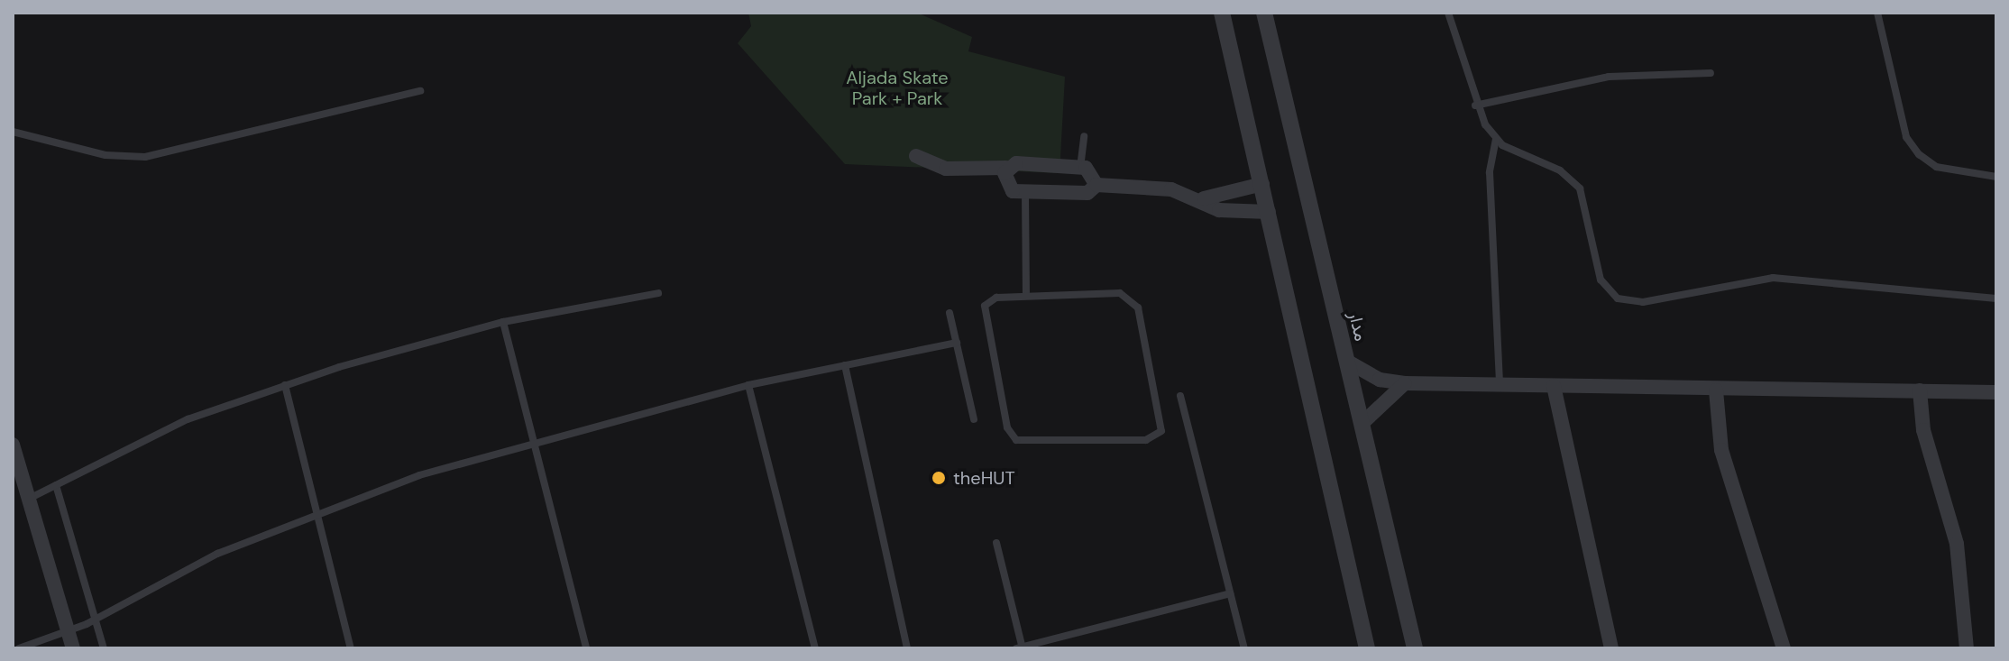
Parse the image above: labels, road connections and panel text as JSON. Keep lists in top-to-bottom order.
{
  "streets": {
    "street": ["مدار"]
  },
  "parks": ["Aljada Skate Park + Park"],
  "places": ["theHUT"]
}
